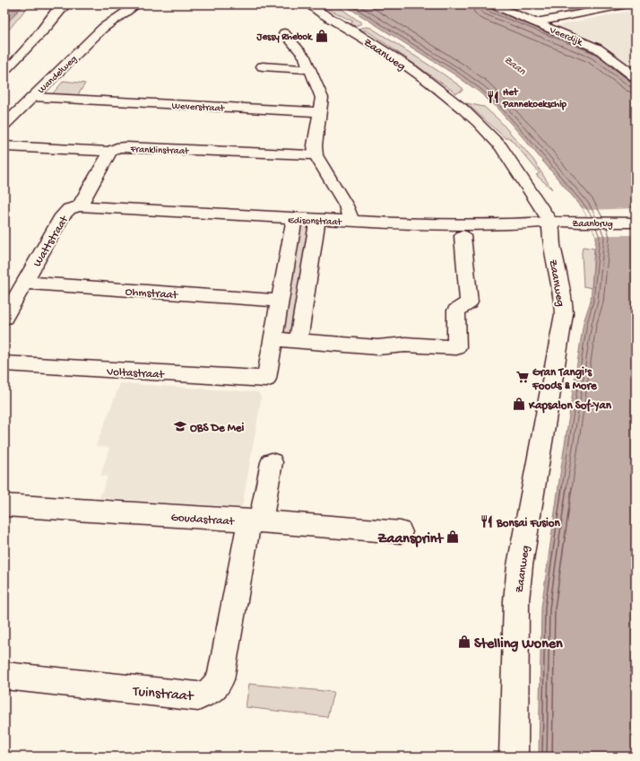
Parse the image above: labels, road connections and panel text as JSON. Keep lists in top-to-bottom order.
{
  "streets": {
    "street": [
      "Veerdijk",
      "Zaanweg",
      "Wandelweg",
      "Weverstraat",
      "Franklinstraat",
      "Edisonstraat",
      "Zaanbrug",
      "Wattstraat",
      "Ohmstraat",
      "Voltastraat",
      "Goudastraat",
      "Tuinstraat"
    ]
  },
  "crossings": [
    ["Zaanweg", "Edisonstraat"],
    ["Zaanweg", "Zaanbrug"],
    ["Wandelweg", "Weverstraat"],
    ["Franklinstraat", "Wattstraat"],
    ["Edisonstraat", "Zaanbrug"],
    ["Edisonstraat", "Wattstraat"],
    ["Wattstraat", "Ohmstraat"],
    ["Goudastraat", "Tuinstraat"]
  ],
  "water": ["Zaan"],
  "places": {
    "shop": [
      "Jessy Rhebok",
      "Kapsalon Sof-Yan",
      "Zaansprint",
      "Stelling Wonen"
    ],
    "restaurant": ["Het Pannekoekschip", "Bonsai Fusion"],
    "supermarket": ["Gran Tangi's Foods & More"],
    "school or university": ["OBS De Mei"]
  }
}
